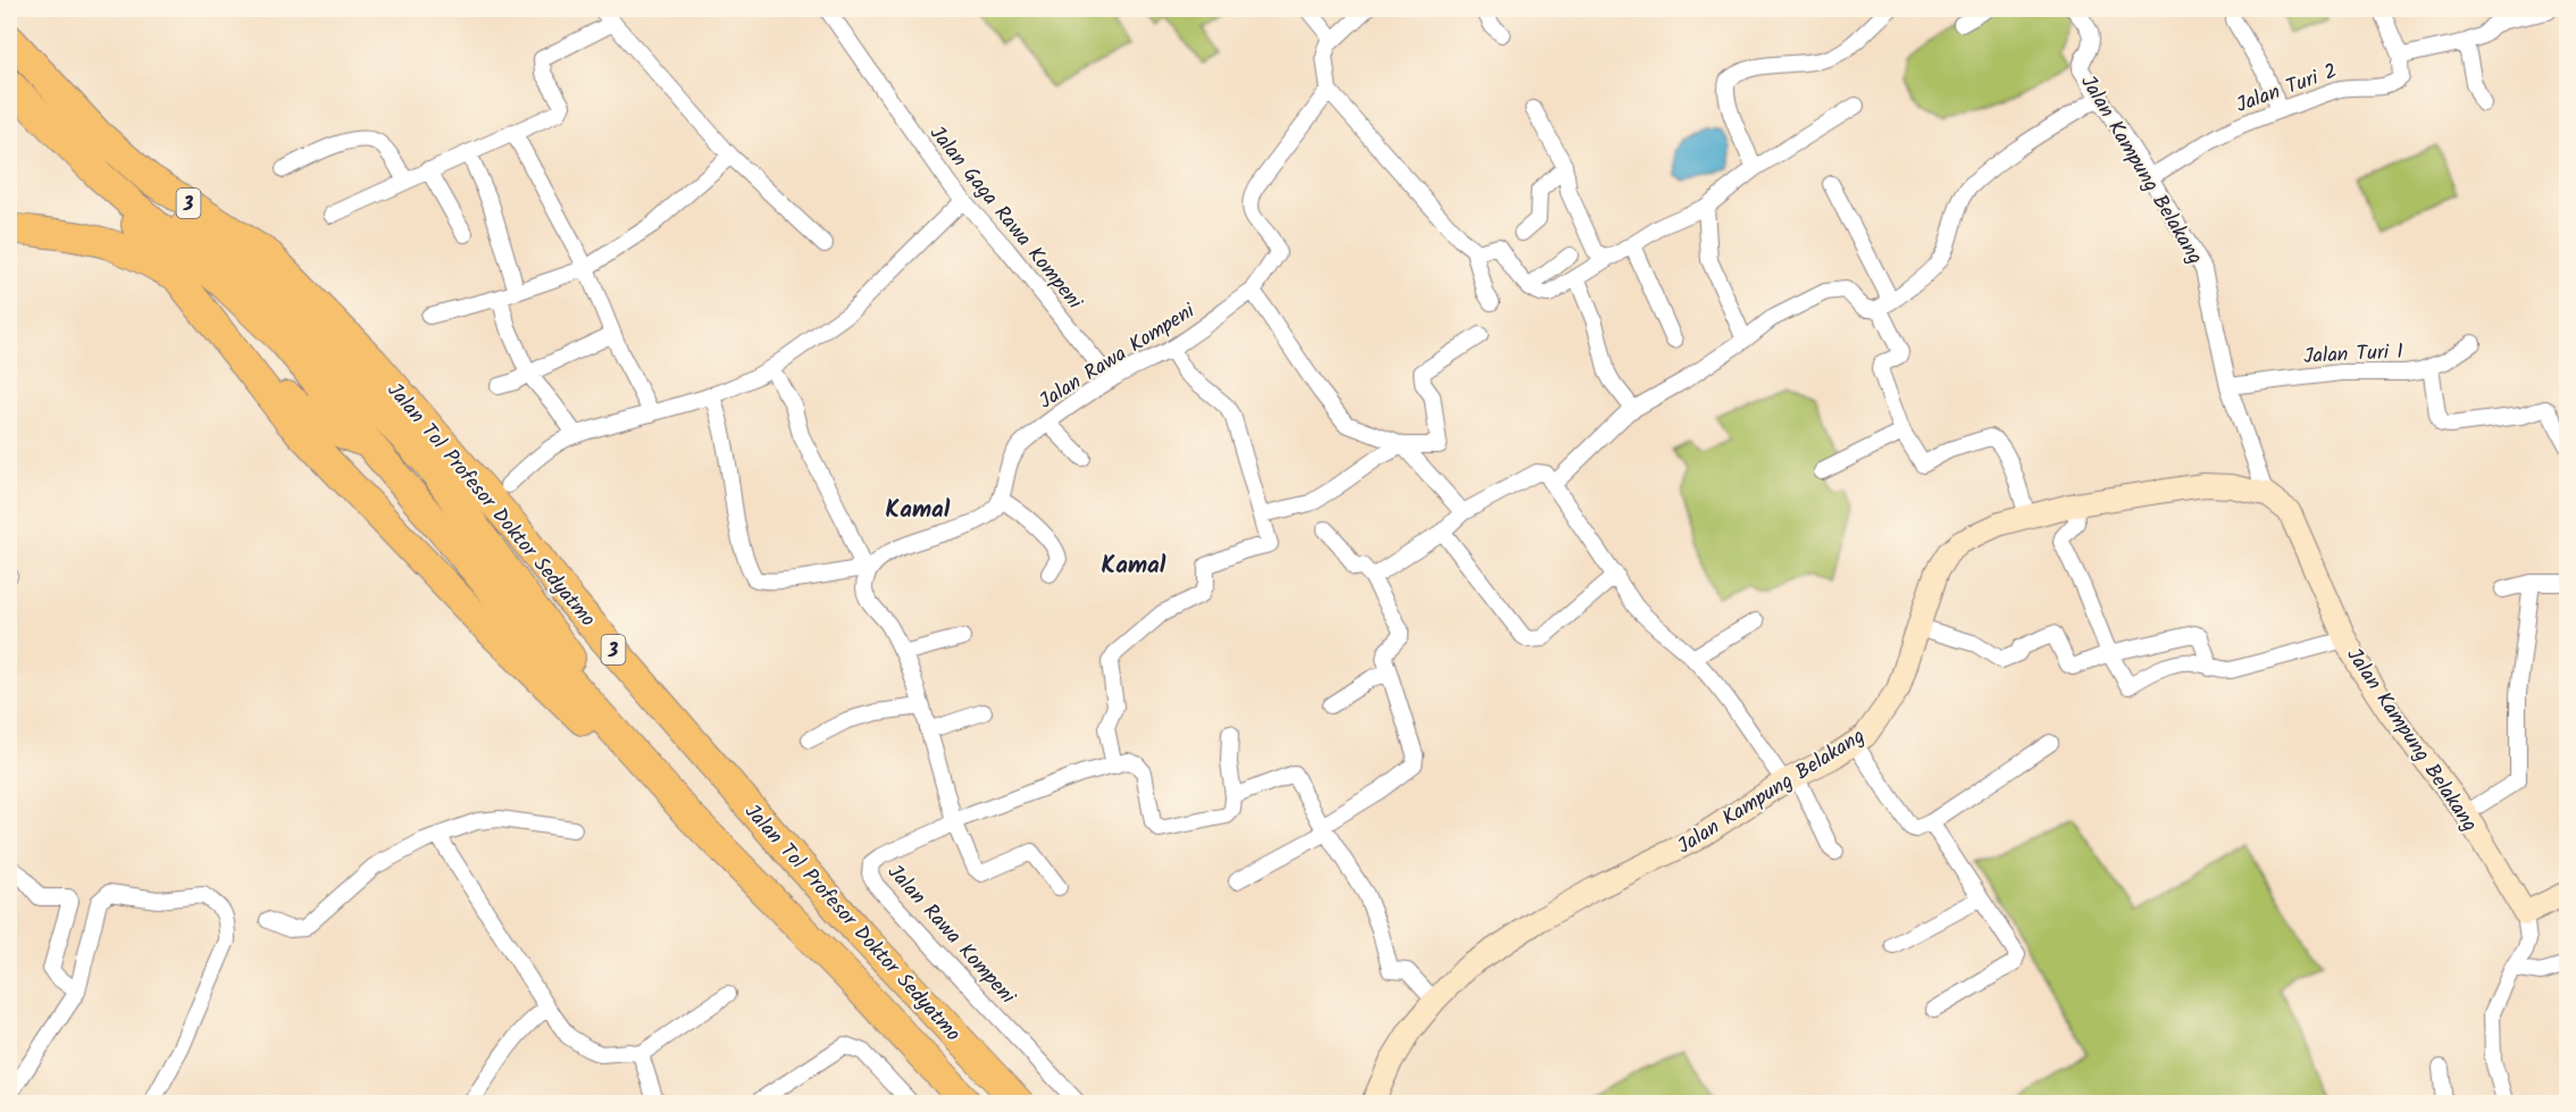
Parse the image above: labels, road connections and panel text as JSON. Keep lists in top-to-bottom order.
{
  "streets": {
    "highway": ["3", "Jalan Tol Profesor Doktor Sedyatmo"],
    "street": [
      "Jalan Turi 2",
      "Jalan Kampung Belakang",
      "Jalan Gaga Rawa Kompeni",
      "Jalan Turi 1",
      "Jalan Rawa Kompeni"
    ]
  },
  "crossings": [
    ["Jalan Turi 2", "Jalan Kampung Belakang"],
    ["Jalan Kampung Belakang", "Jalan Turi 1"],
    ["Jalan Gaga Rawa Kompeni", "Jalan Rawa Kompeni"]
  ],
  "districts": ["Kamal", "Kamal"]
}
